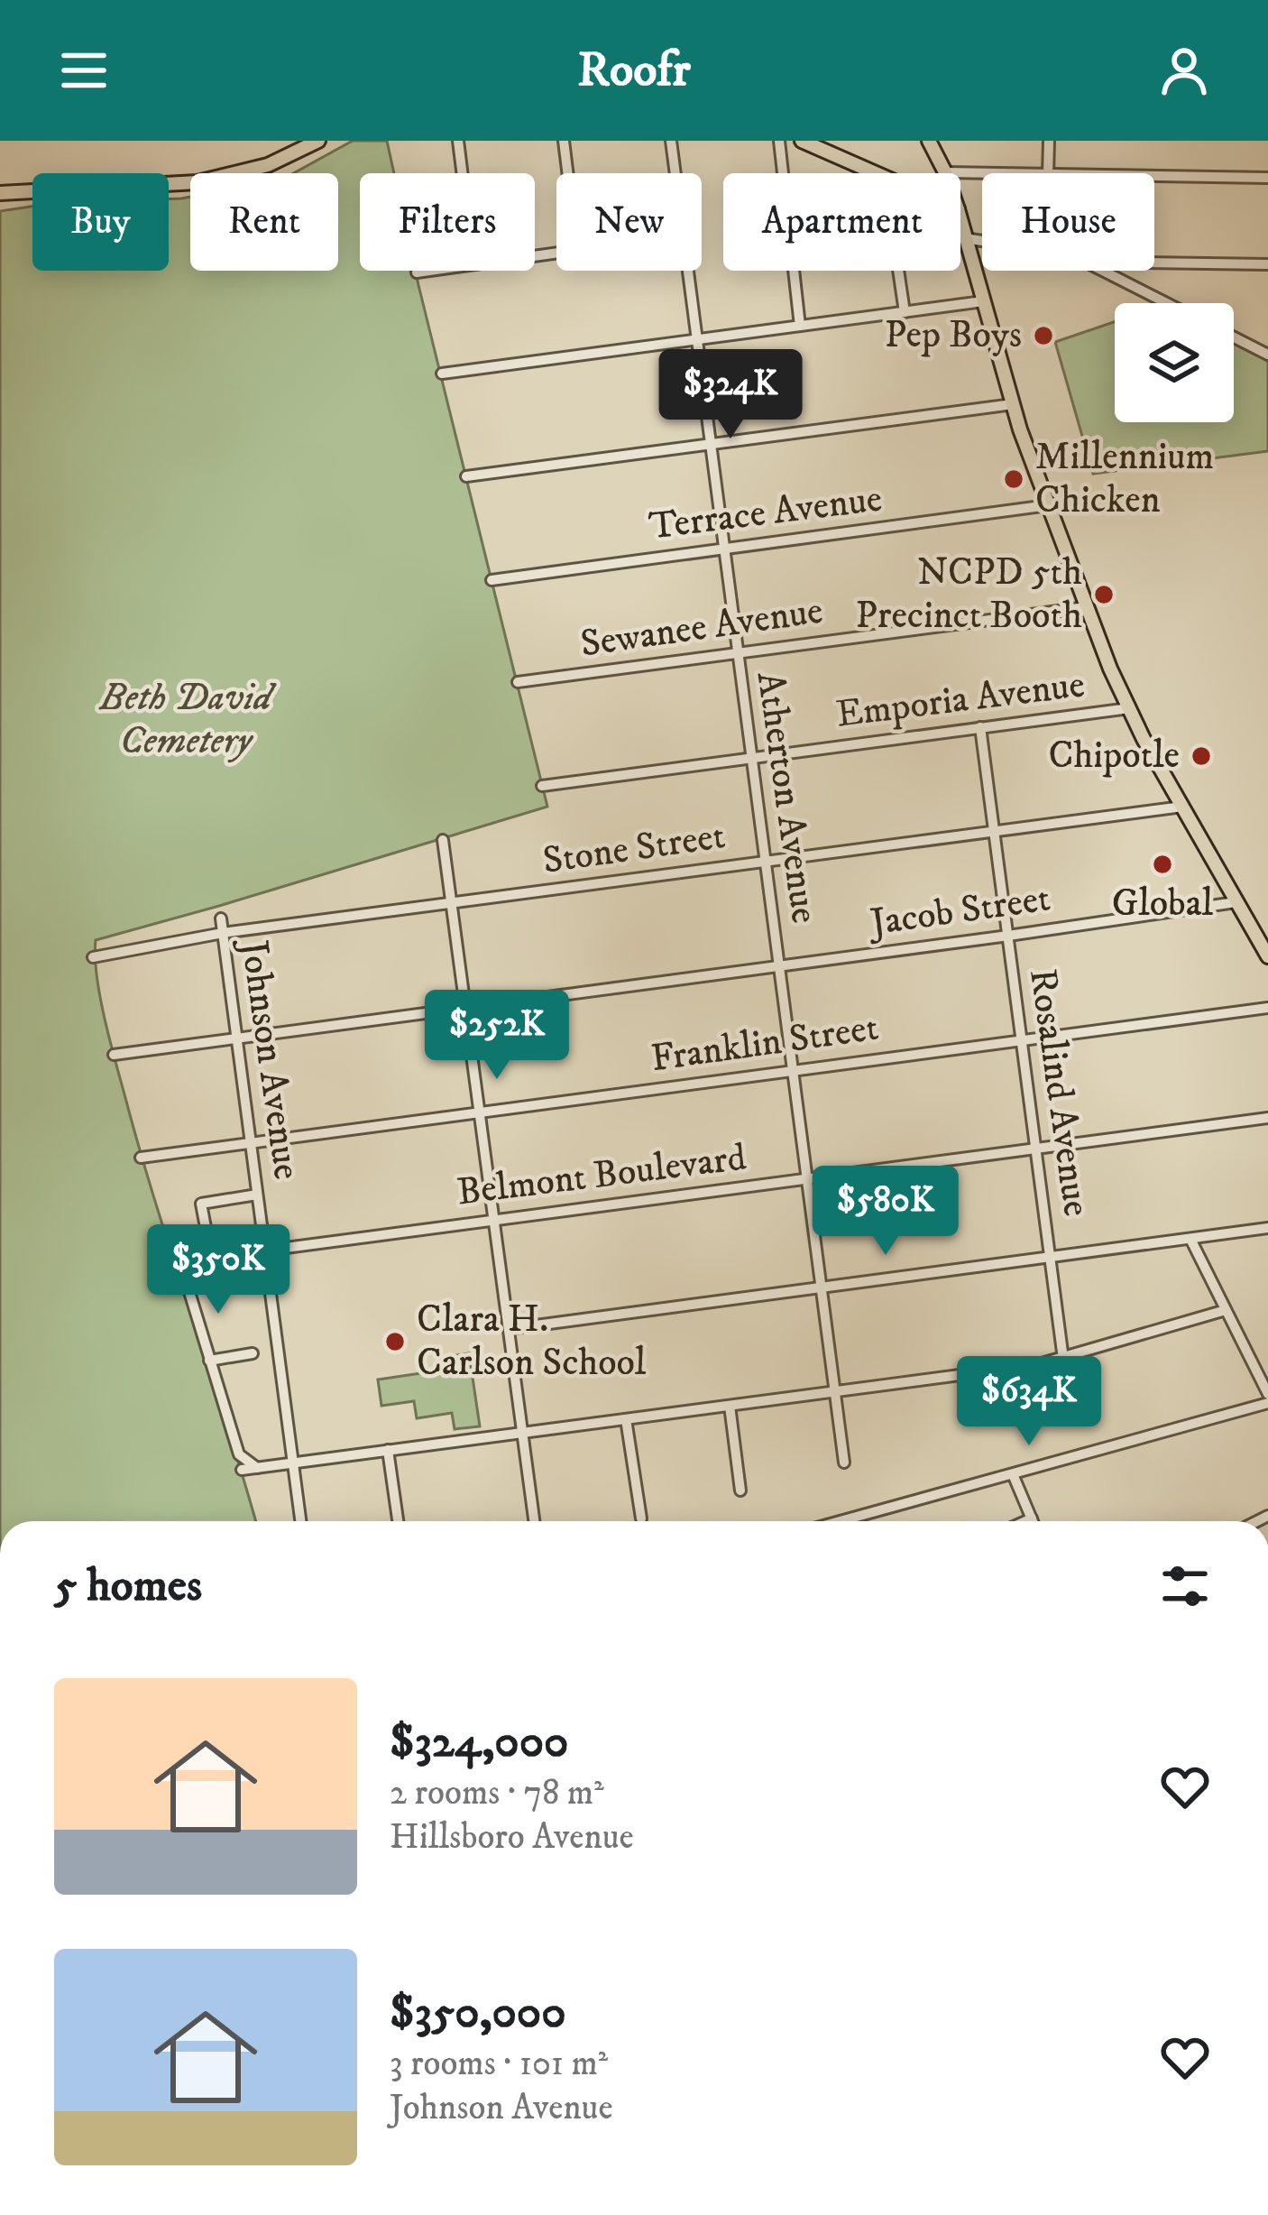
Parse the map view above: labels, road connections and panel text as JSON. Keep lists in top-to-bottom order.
{
  "streets": {
    "street": [
      "Terrace Avenue",
      "Sewanee Avenue",
      "Emporia Avenue",
      "Atherton Avenue",
      "Stone Street",
      "Jacob Street",
      "Franklin Street",
      "Johnson Avenue",
      "Rosalind Avenue",
      "Belmont Boulevard"
    ]
  },
  "crossings": [
    ["Terrace Avenue", "Atherton Avenue"],
    ["Sewanee Avenue", "Atherton Avenue"],
    ["Emporia Avenue", "Atherton Avenue"],
    ["Emporia Avenue", "Rosalind Avenue"],
    ["Atherton Avenue", "Stone Street"],
    ["Atherton Avenue", "Jacob Street"],
    ["Atherton Avenue", "Franklin Street"],
    ["Atherton Avenue", "Belmont Boulevard"],
    ["Stone Street", "Johnson Avenue"],
    ["Stone Street", "Rosalind Avenue"],
    ["Jacob Street", "Johnson Avenue"],
    ["Jacob Street", "Rosalind Avenue"],
    ["Franklin Street", "Johnson Avenue"],
    ["Franklin Street", "Rosalind Avenue"],
    ["Johnson Avenue", "Belmont Boulevard"],
    ["Rosalind Avenue", "Belmont Boulevard"]
  ],
  "parks": ["Beth David Cemetery"],
  "places": [
    "Pep Boys",
    "Millennium Chicken",
    "NCPD 5th Precinct Booth",
    "Chipotle",
    "Global",
    "Clara H. Carlson School"
  ],
  "page": {
    "header": "Roofr",
    "chip": [
      "Buy",
      "Rent",
      "Filters",
      "New",
      "Apartment",
      "House"
    ],
    "price": [
      "$324K",
      "$252K",
      "$580K",
      "$350K",
      "$634K"
    ],
    "heading": "5 homes",
    "list": [
      {
        "name": "$324,000",
        "note": "2 rooms · 78 m² · Hillsboro Avenue"
      },
      {
        "name": "$350,000",
        "note": "3 rooms · 101 m² · Johnson Avenue"
      }
    ]
  }
}
